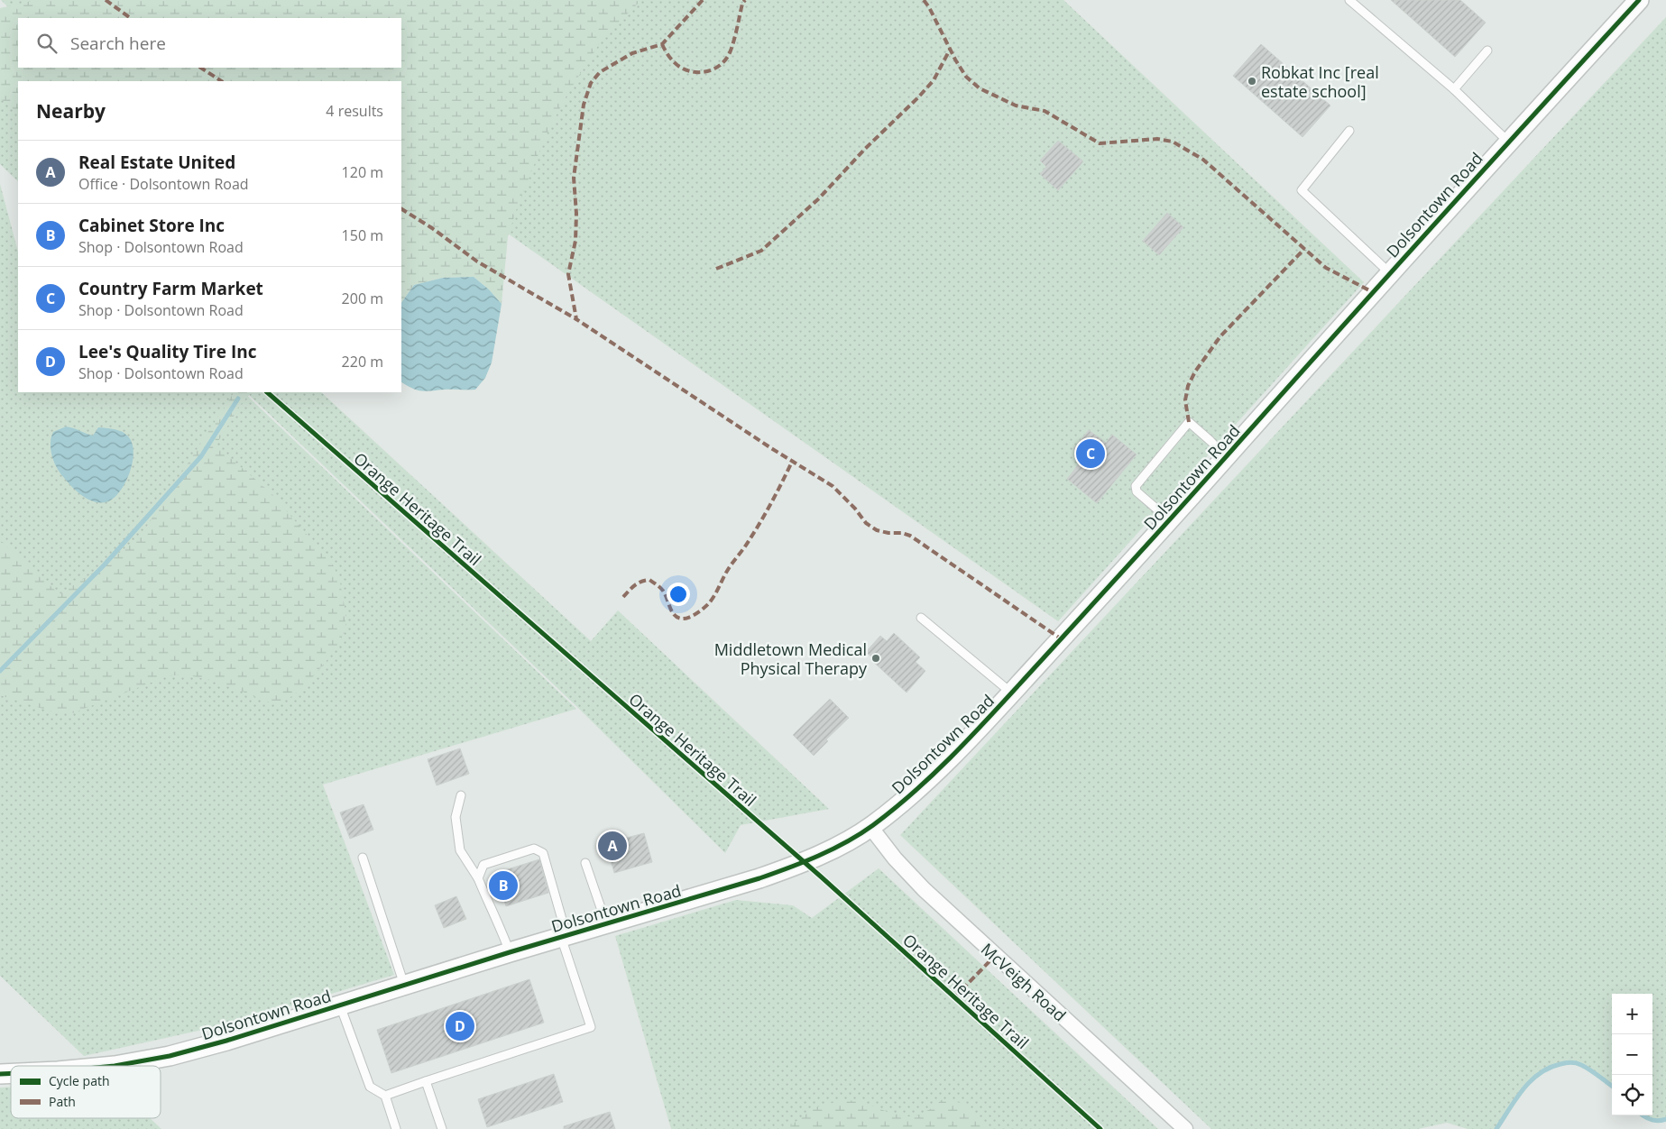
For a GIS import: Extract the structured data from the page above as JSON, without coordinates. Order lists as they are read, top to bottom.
{
  "streets": {
    "street": ["Dolsontown Road", "McVeigh Road"],
    "cycle path": ["Orange Heritage Trail"]
  },
  "crossings": [
    ["Dolsontown Road", "McVeigh Road"]
  ],
  "places": ["Robkat Inc [real estate school]", "Middletown Medical Physical Therapy"],
  "legend": ["Cycle path", "Path"],
  "page": {
    "search": "Search here",
    "heading": ["Nearby", "4 results"],
    "list": [
      {
        "mark": "A",
        "name": "Real Estate United",
        "note": "Office · Dolsontown Road",
        "value": "120 m"
      },
      {
        "mark": "B",
        "name": "Cabinet Store Inc",
        "note": "Shop · Dolsontown Road",
        "value": "150 m"
      },
      {
        "mark": "C",
        "name": "Country Farm Market",
        "note": "Shop · Dolsontown Road",
        "value": "200 m"
      },
      {
        "mark": "D",
        "name": "Lee's Quality Tire Inc",
        "note": "Shop · Dolsontown Road",
        "value": "220 m"
      }
    ],
    "pins": [
      "C",
      "A",
      "B",
      "D"
    ],
    "map_buttons": ["+", "−"]
  }
}
